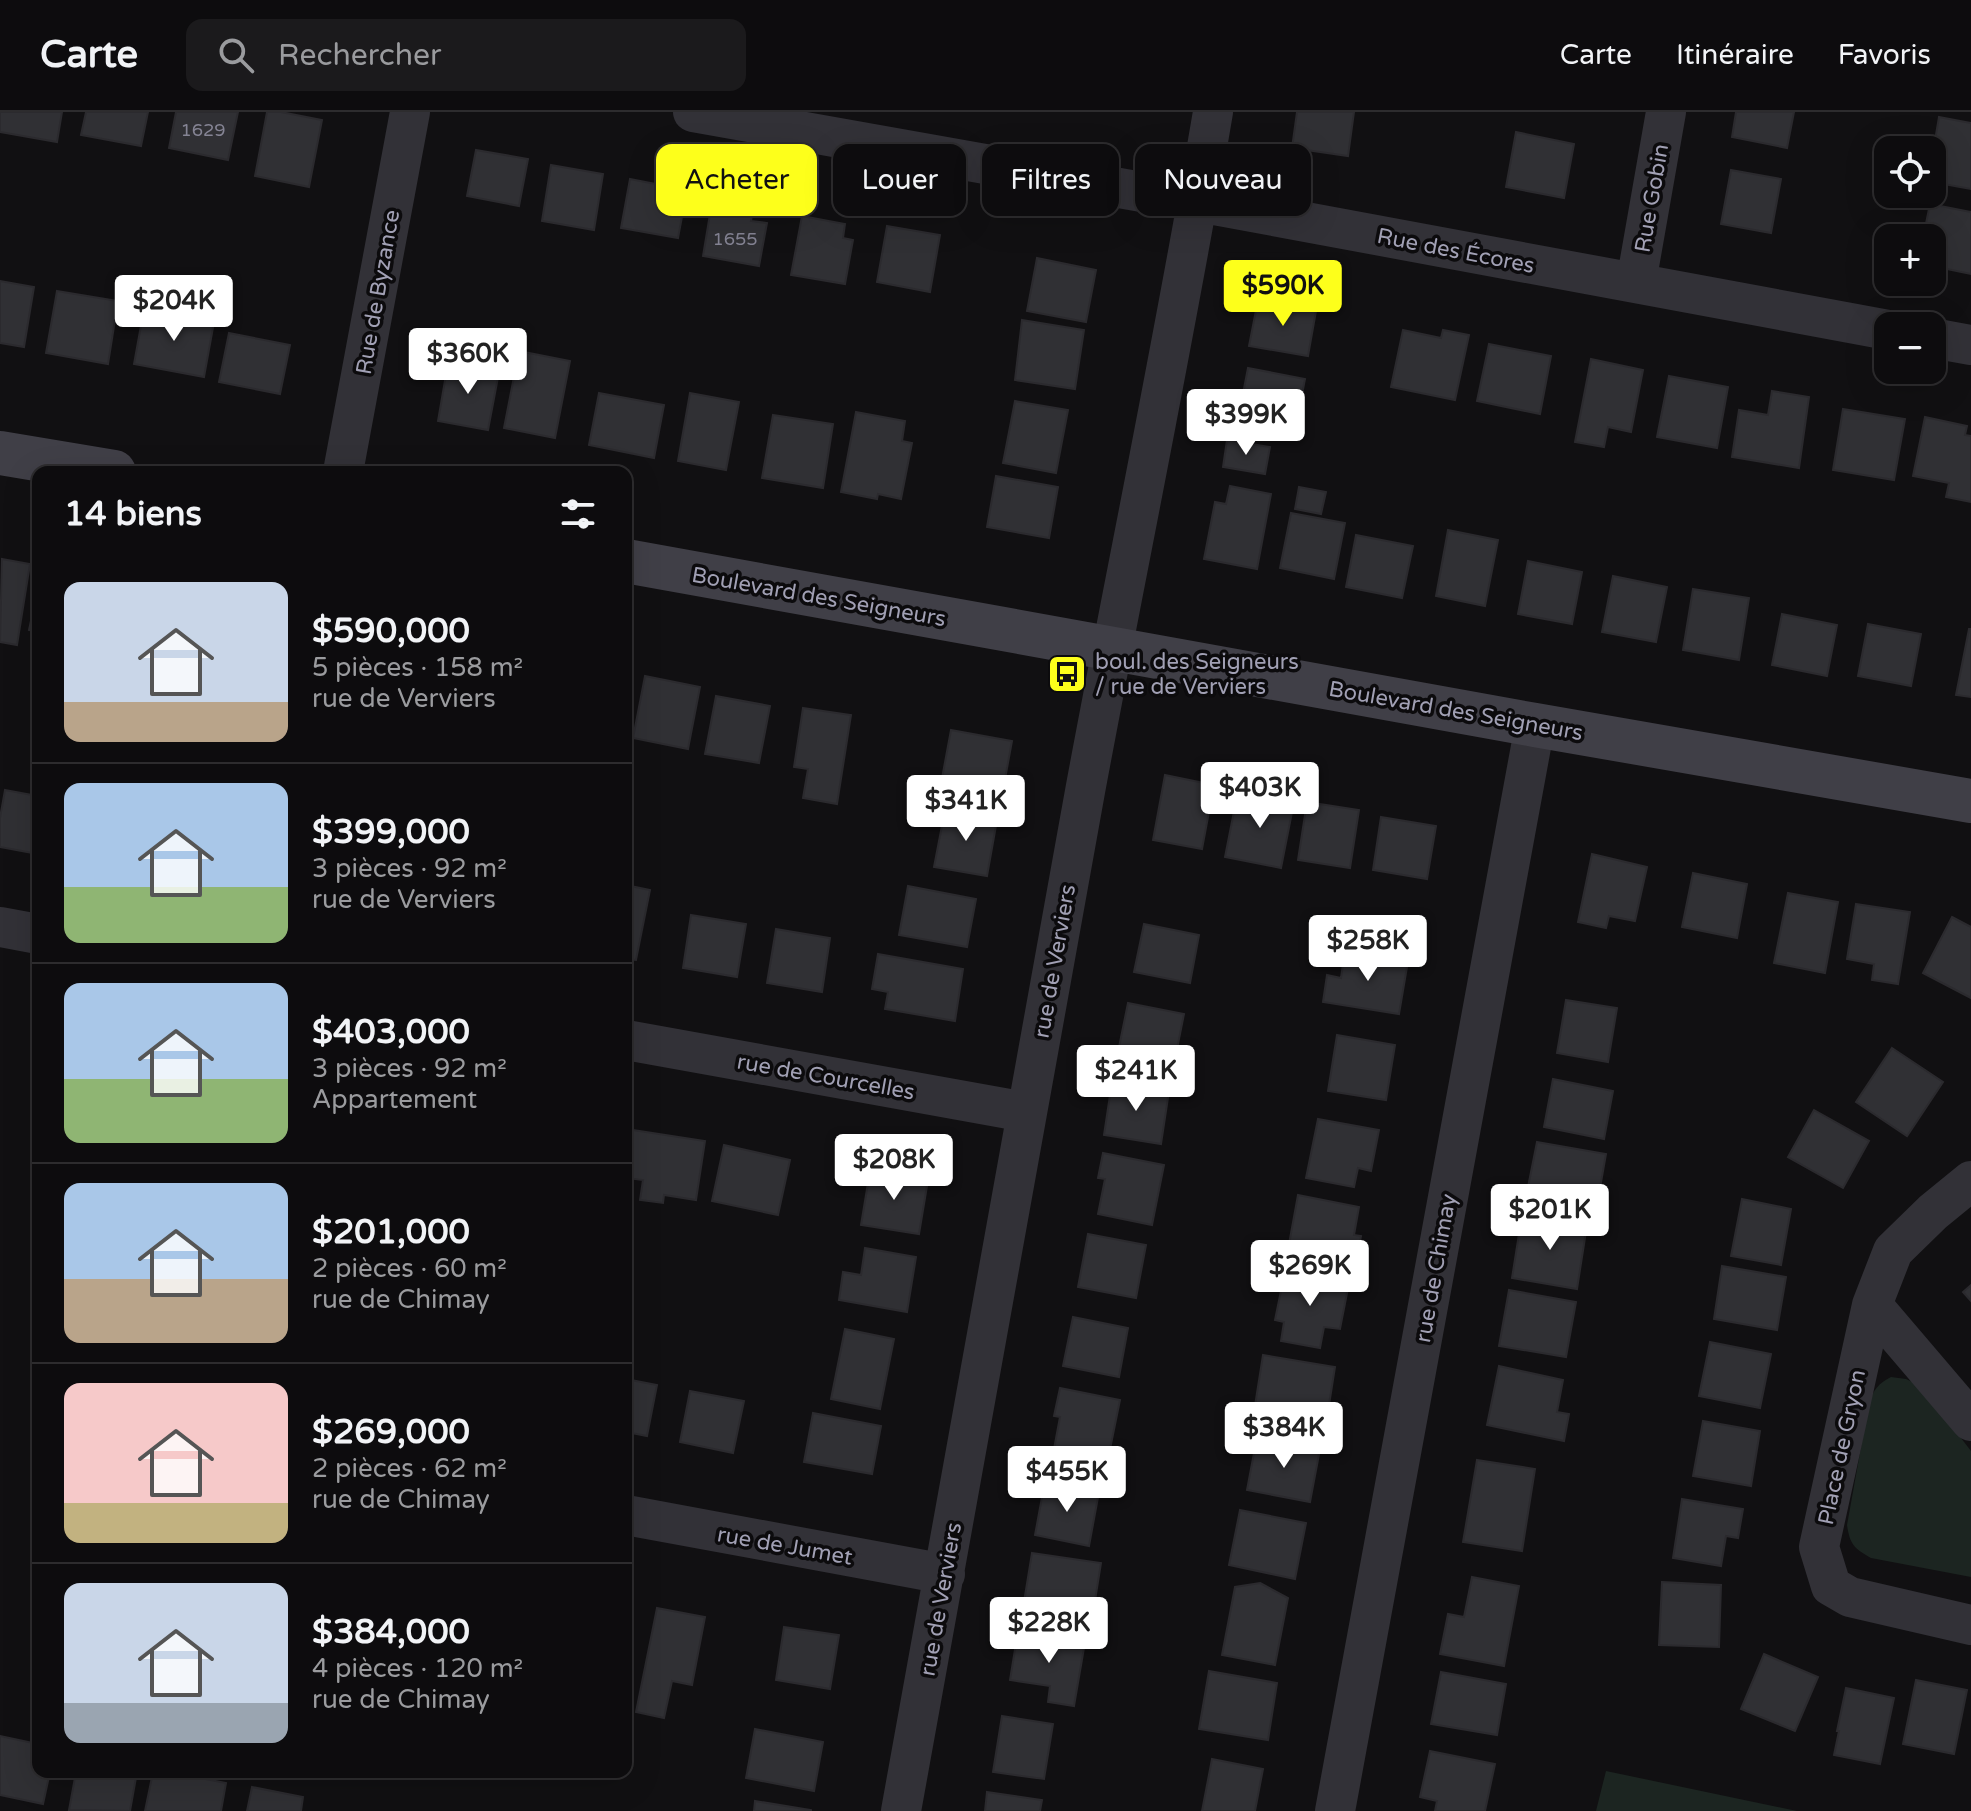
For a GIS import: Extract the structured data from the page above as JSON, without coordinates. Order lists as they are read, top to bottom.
{
  "streets": {
    "street": [
      "Rue Gobin",
      "Rue des Écores",
      "Rue de Byzance",
      "Boulevard des Seigneurs",
      "rue de Verviers",
      "rue de Courcelles",
      "rue de Chimay",
      "Place de Gryon",
      "rue de Jumet"
    ]
  },
  "crossings": [
    ["Rue Gobin", "Rue des Écores"],
    ["Boulevard des Seigneurs", "rue de Verviers"],
    ["Boulevard des Seigneurs", "rue de Chimay"],
    ["rue de Verviers", "rue de Courcelles"],
    ["rue de Verviers", "rue de Jumet"]
  ],
  "places": {
    "bus stop": ["boul. des Seigneurs / rue de Verviers"]
  },
  "house_numbers": ["1629", "1655"],
  "page": {
    "header": "Carte",
    "search": "Rechercher",
    "nav": ["Carte", "Itinéraire", "Favoris"],
    "map_buttons": ["+", "−"],
    "chip": [
      "Acheter",
      "Louer",
      "Filtres",
      "Nouveau"
    ],
    "price": [
      "$590K",
      "$204K",
      "$360K",
      "$399K",
      "$403K",
      "$341K",
      "$258K",
      "$241K",
      "$208K",
      "$201K",
      "$269K",
      "$384K",
      "$455K",
      "$228K"
    ],
    "heading": "14 biens",
    "list": [
      {
        "name": "$590,000",
        "note": "5 pièces · 158 m² · rue de Verviers"
      },
      {
        "name": "$399,000",
        "note": "3 pièces · 92 m² · rue de Verviers"
      },
      {
        "name": "$403,000",
        "note": "3 pièces · 92 m² · Appartement"
      },
      {
        "name": "$201,000",
        "note": "2 pièces · 60 m² · rue de Chimay"
      },
      {
        "name": "$269,000",
        "note": "2 pièces · 62 m² · rue de Chimay"
      },
      {
        "name": "$384,000",
        "note": "4 pièces · 120 m² · rue de Chimay"
      }
    ]
  }
}
